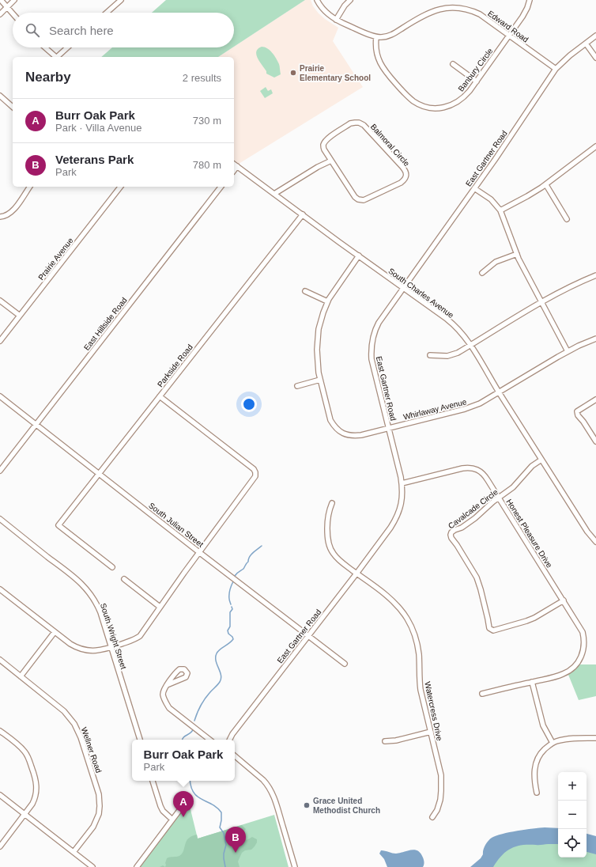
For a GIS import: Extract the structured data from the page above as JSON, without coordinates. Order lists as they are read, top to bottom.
{
  "streets": {
    "street": [
      "Edward Road",
      "Banbury Circle",
      "Balmoral Circle",
      "East Gartner Road",
      "Prairie Avenue",
      "South Charles Avenue",
      "East Hillside Road",
      "Parkside Road",
      "Whirlaway Avenue",
      "Cavalcade Circle",
      "South Julian Street",
      "Honest Pleasure Drive",
      "South Wright Street",
      "Watercress Drive",
      "Wellner Road"
    ]
  },
  "crossings": [
    ["Edward Road", "Banbury Circle"],
    ["Edward Road", "East Gartner Road"],
    ["East Gartner Road", "South Charles Avenue"],
    ["East Gartner Road", "Whirlaway Avenue"],
    ["East Gartner Road", "South Julian Street"],
    ["East Gartner Road", "Honest Pleasure Drive"],
    ["East Gartner Road", "Watercress Drive"],
    ["South Charles Avenue", "Parkside Road"],
    ["South Charles Avenue", "Whirlaway Avenue"],
    ["South Charles Avenue", "Cavalcade Circle"],
    ["East Hillside Road", "South Julian Street"],
    ["Parkside Road", "South Julian Street"],
    ["Cavalcade Circle", "Honest Pleasure Drive"]
  ],
  "places": ["Prairie Elementary School", "Grace United Methodist Church"],
  "page": {
    "search": "Search here",
    "heading": ["Nearby", "2 results"],
    "list": [
      {
        "mark": "A",
        "name": "Burr Oak Park",
        "note": "Park · Villa Avenue",
        "value": "730 m"
      },
      {
        "mark": "B",
        "name": "Veterans Park",
        "note": "Park",
        "value": "780 m"
      }
    ],
    "popup": ["Burr Oak Park", "Park"],
    "map_buttons": ["+", "−"],
    "pins": ["A", "B"]
  }
}
